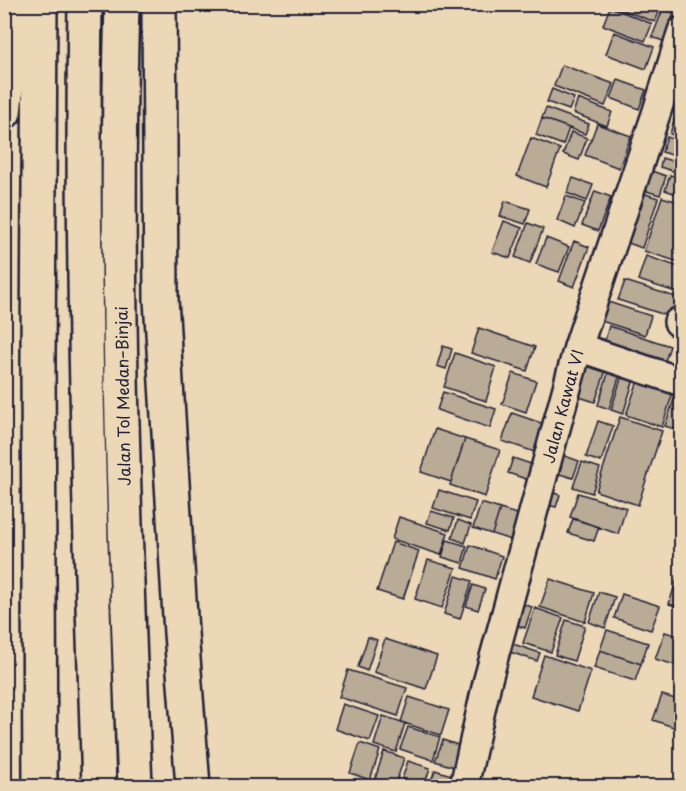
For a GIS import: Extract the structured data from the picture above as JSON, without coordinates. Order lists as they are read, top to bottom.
{
  "streets": {
    "highway": ["Jalan Tol Medan–Binjai"],
    "street": ["Jalan Kawat VI"]
  }
}
